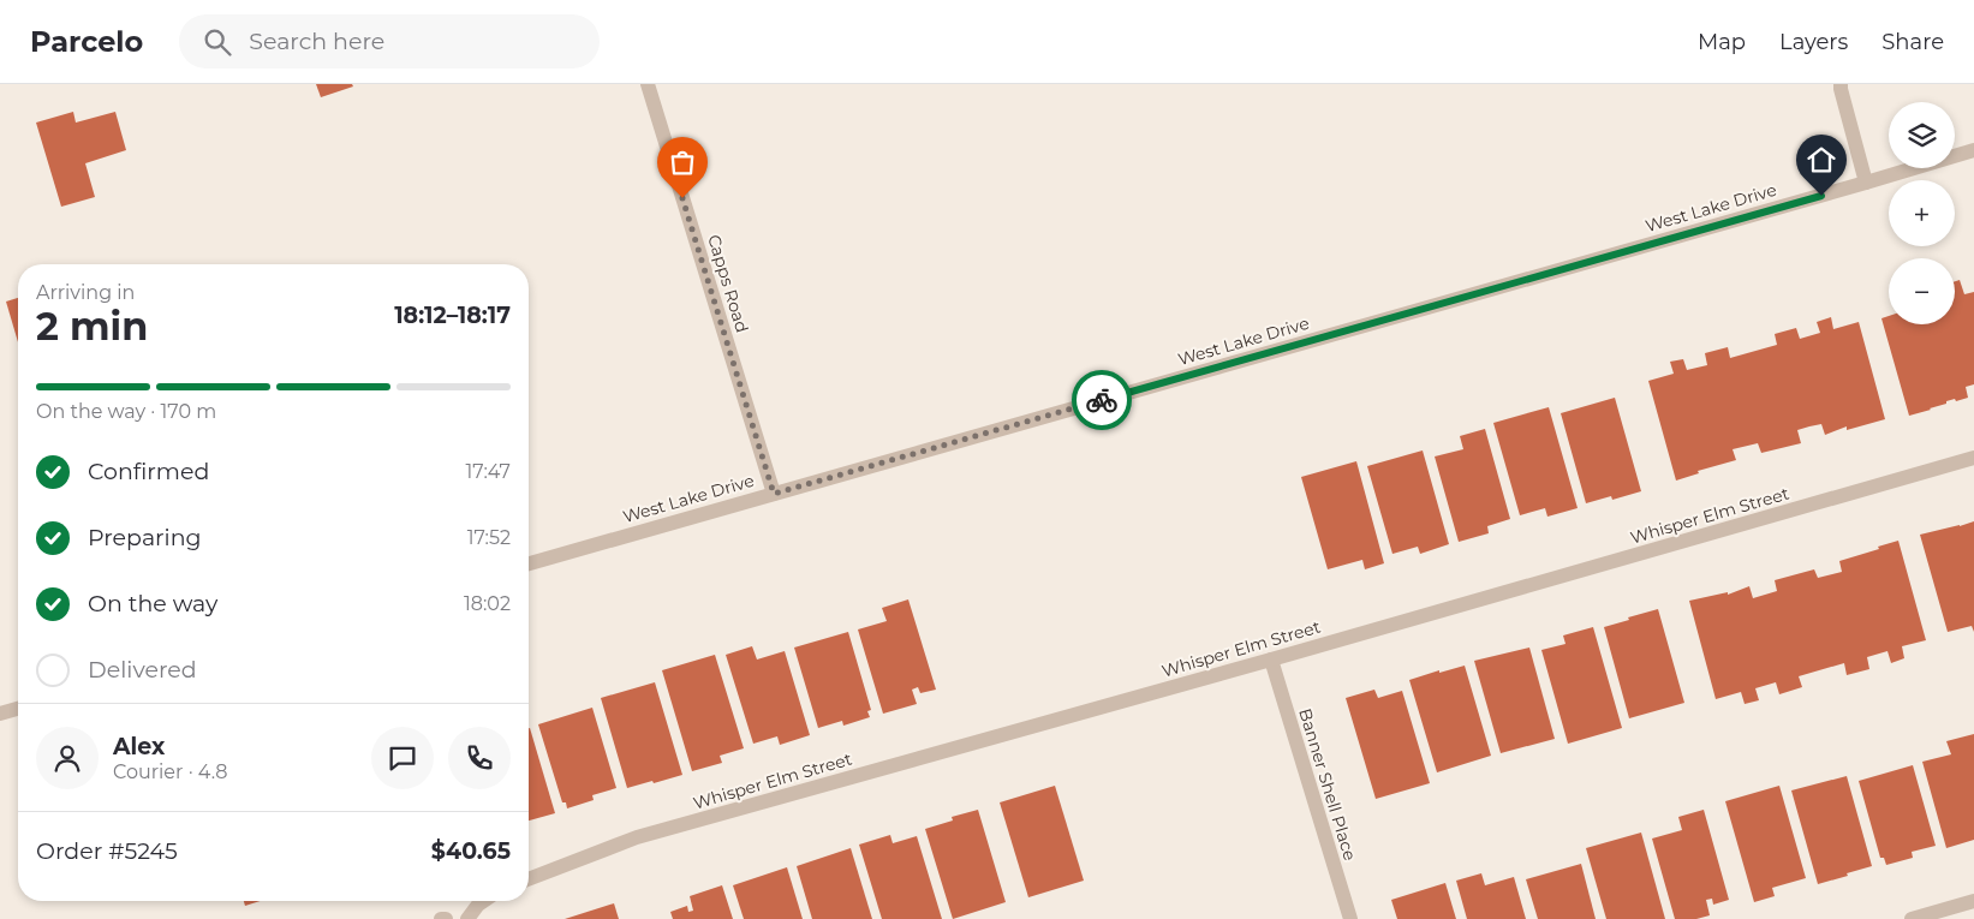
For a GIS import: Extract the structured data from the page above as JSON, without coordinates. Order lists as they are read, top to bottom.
{
  "streets": {
    "street": [
      "West Lake Drive",
      "Capps Road",
      "Whisper Elm Street",
      "Banner Shell Place"
    ]
  },
  "crossings": [
    ["West Lake Drive", "Capps Road"],
    ["Whisper Elm Street", "Banner Shell Place"]
  ],
  "page": {
    "header": "Parcelo",
    "search": "Search here",
    "nav": ["Map", "Layers", "Share"],
    "map_buttons": ["+", "−"],
    "heading": ["2 min", "Arriving in", "18:12–18:17"],
    "panel": [
      "Alex",
      "Courier · 4.8",
      "Order #5245",
      "$40.65"
    ],
    "bar": "On the way · 170 m",
    "list": [
      ["Confirmed", "17:47"],
      ["Preparing", "17:52"],
      ["On the way", "18:02"],
      "Delivered"
    ]
  }
}
